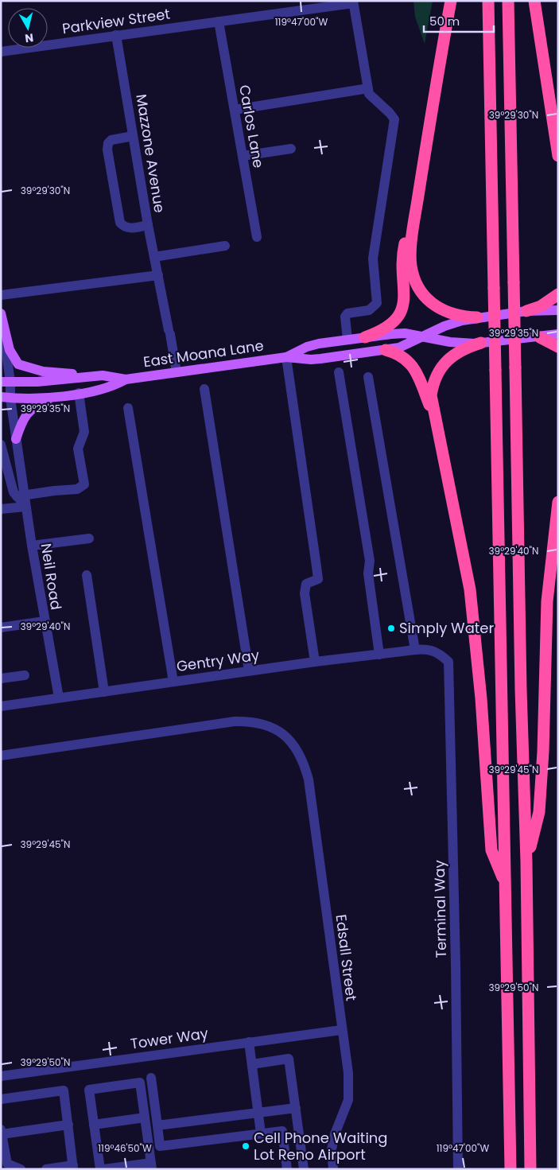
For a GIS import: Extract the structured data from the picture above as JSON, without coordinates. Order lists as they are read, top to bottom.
{
  "streets": {
    "main road": ["East Moana Lane"],
    "street": [
      "Parkview Street",
      "Carlos Lane",
      "Mazzone Avenue",
      "Neil Road",
      "Gentry Way",
      "Terminal Way",
      "Edsall Street",
      "Tower Way"
    ]
  },
  "crossings": [
    ["Parkview Street", "Carlos Lane"],
    ["Parkview Street", "Mazzone Avenue"],
    ["Mazzone Avenue", "East Moana Lane"],
    ["Neil Road", "Gentry Way"],
    ["Gentry Way", "Terminal Way"],
    ["Edsall Street", "Tower Way"]
  ],
  "places": ["Simply Water", "Cell Phone Waiting Lot Reno Airport"],
  "scale_bar": "50 m",
  "north": "bottom",
  "coordinates": [
    "119°47'00\"W",
    "39°29'30\"N",
    "39°29'35\"N",
    "39°29'40\"N",
    "39°29'45\"N",
    "39°29'50\"N",
    "119°46'50\"W"
  ]
}
